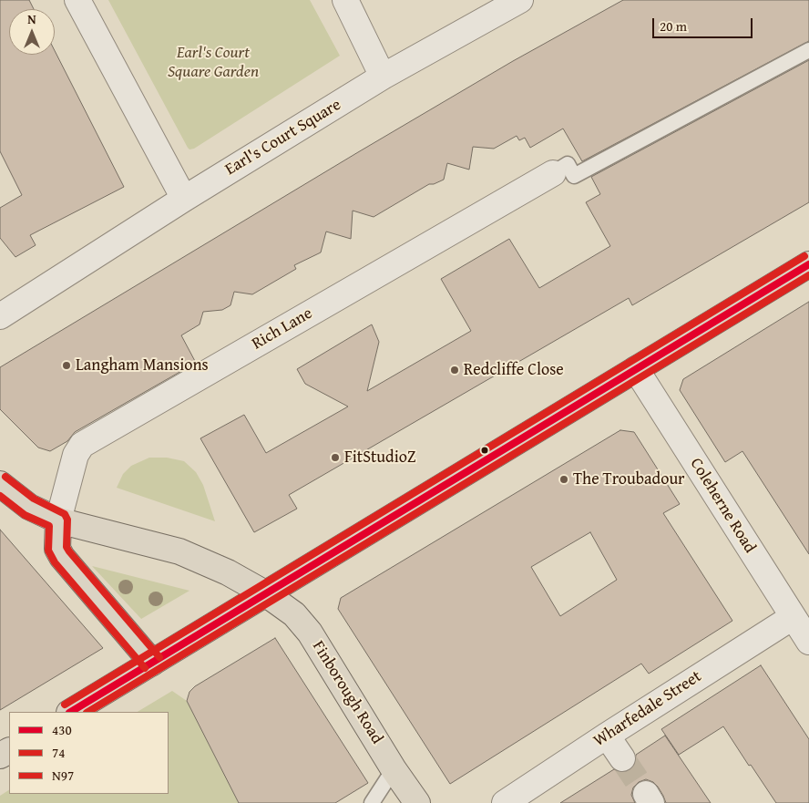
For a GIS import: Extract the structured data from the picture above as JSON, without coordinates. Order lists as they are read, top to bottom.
{
  "streets": {
    "main road": ["Finborough Road"],
    "street": [
      "Earl's Court Square",
      "Rich Lane",
      "Coleherne Road",
      "Wharfedale Street"
    ]
  },
  "crossings": [
    ["Rich Lane", "Finborough Road"],
    ["Coleherne Road", "Wharfedale Street"]
  ],
  "parks": ["Earl's Court Square Garden"],
  "places": [
    "Langham Mansions",
    "Redcliffe Close",
    "FitStudioZ",
    "The Troubadour"
  ],
  "lines": ["transit line N97", "transit line 430", "transit line 74"],
  "legend": ["430", "74", "N97"],
  "scale_bar": "20 m",
  "north": "top"
}
